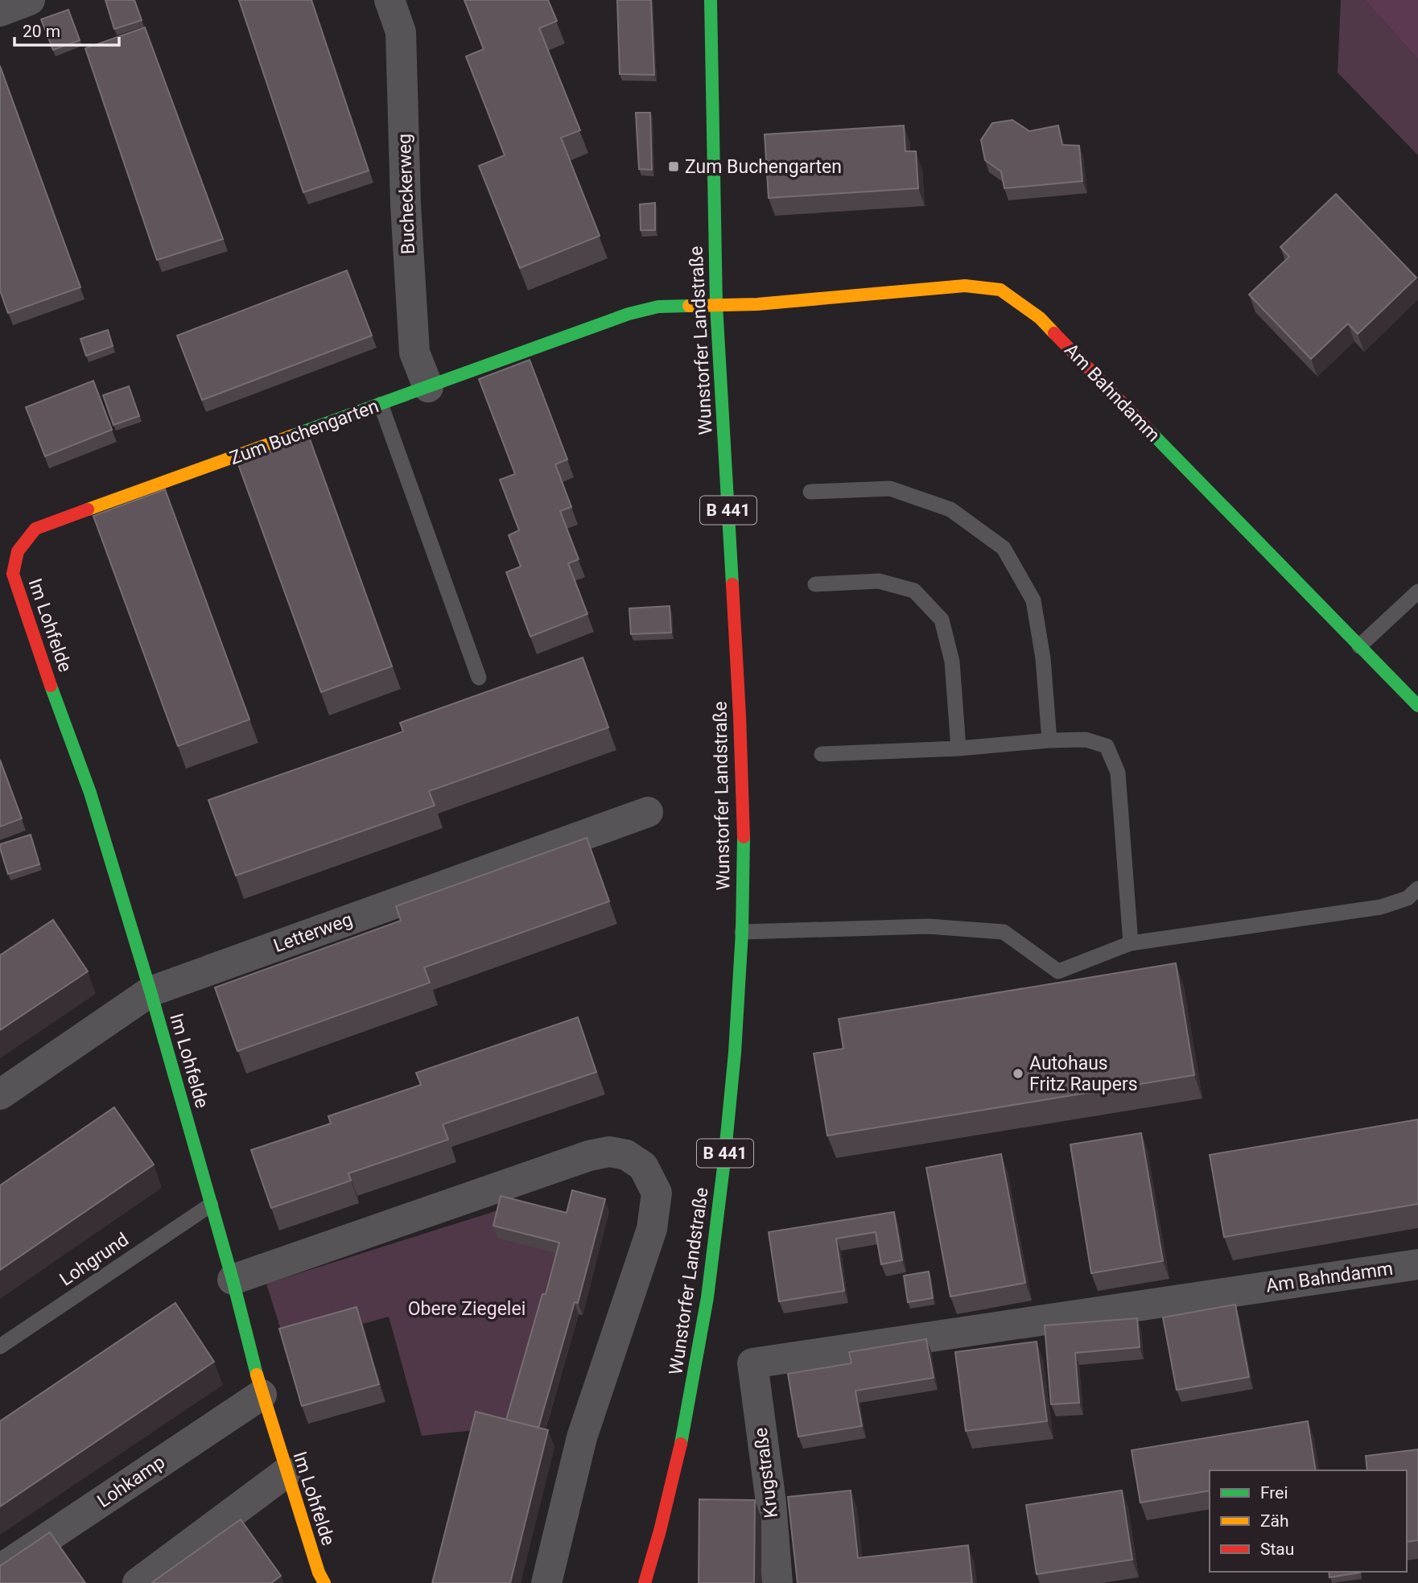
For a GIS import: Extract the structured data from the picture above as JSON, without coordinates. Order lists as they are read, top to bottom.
{
  "streets": {
    "street": [
      "Bucheckerweg",
      "Wunstorfer Landstraße",
      "Am Bahndamm",
      "Zum Buchengarten",
      "B 441",
      "Im Lohfelde",
      "Letterweg",
      "Krugstraße",
      "Lohkamp"
    ],
    "lane": ["Lohgrund"]
  },
  "crossings": [
    ["Bucheckerweg", "Zum Buchengarten"],
    ["Wunstorfer Landstraße", "Am Bahndamm"],
    ["Wunstorfer Landstraße", "Zum Buchengarten"],
    ["Am Bahndamm", "Zum Buchengarten"],
    ["Am Bahndamm", "Krugstraße"],
    ["Zum Buchengarten", "Im Lohfelde"],
    ["Im Lohfelde", "Letterweg"],
    ["Im Lohfelde", "Lohgrund"],
    ["Im Lohfelde", "Lohkamp"]
  ],
  "parks": ["Obere Ziegelei"],
  "places": {
    "transit": ["Zum Buchengarten"],
    "other": ["Autohaus Fritz Raupers"]
  },
  "legend": ["Frei", "Zäh", "Stau"],
  "scale_bar": "20 m"
}
